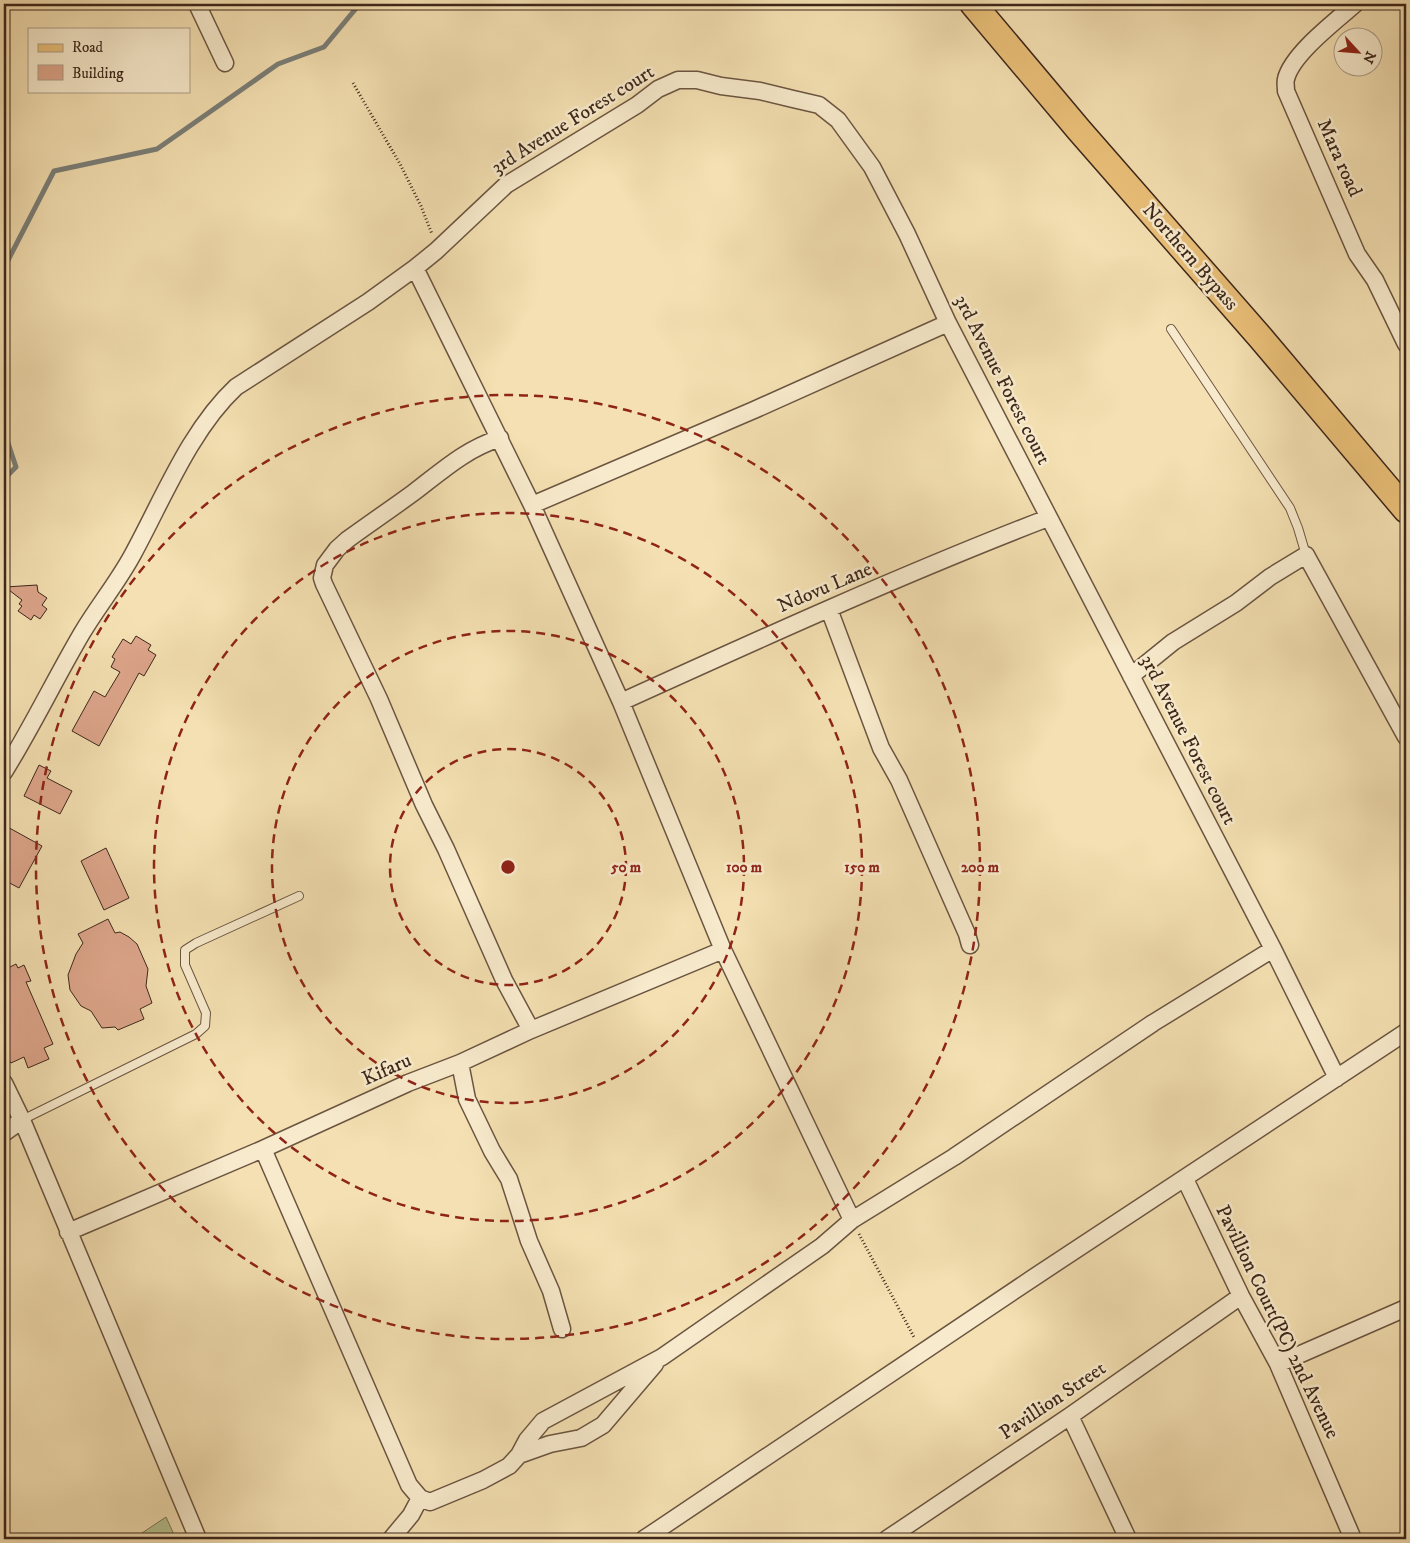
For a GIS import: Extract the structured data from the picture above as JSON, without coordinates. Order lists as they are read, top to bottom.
{
  "streets": {
    "main road": ["Northern Bypass"],
    "street": [
      "3rd Avenue Forest court",
      "Mara road",
      "Ndovu Lane",
      "Kifaru",
      "Pavillion Court(PC) 2nd Avenue",
      "Pavillion Street"
    ]
  },
  "crossings": [
    ["3rd Avenue Forest court", "Ndovu Lane"],
    ["Pavillion Court(PC) 2nd Avenue", "Pavillion Street"]
  ],
  "legend": ["Road", "Building"],
  "north": "bottom right",
  "rings": [
    "50 m",
    "100 m",
    "150 m",
    "200 m"
  ]
}
